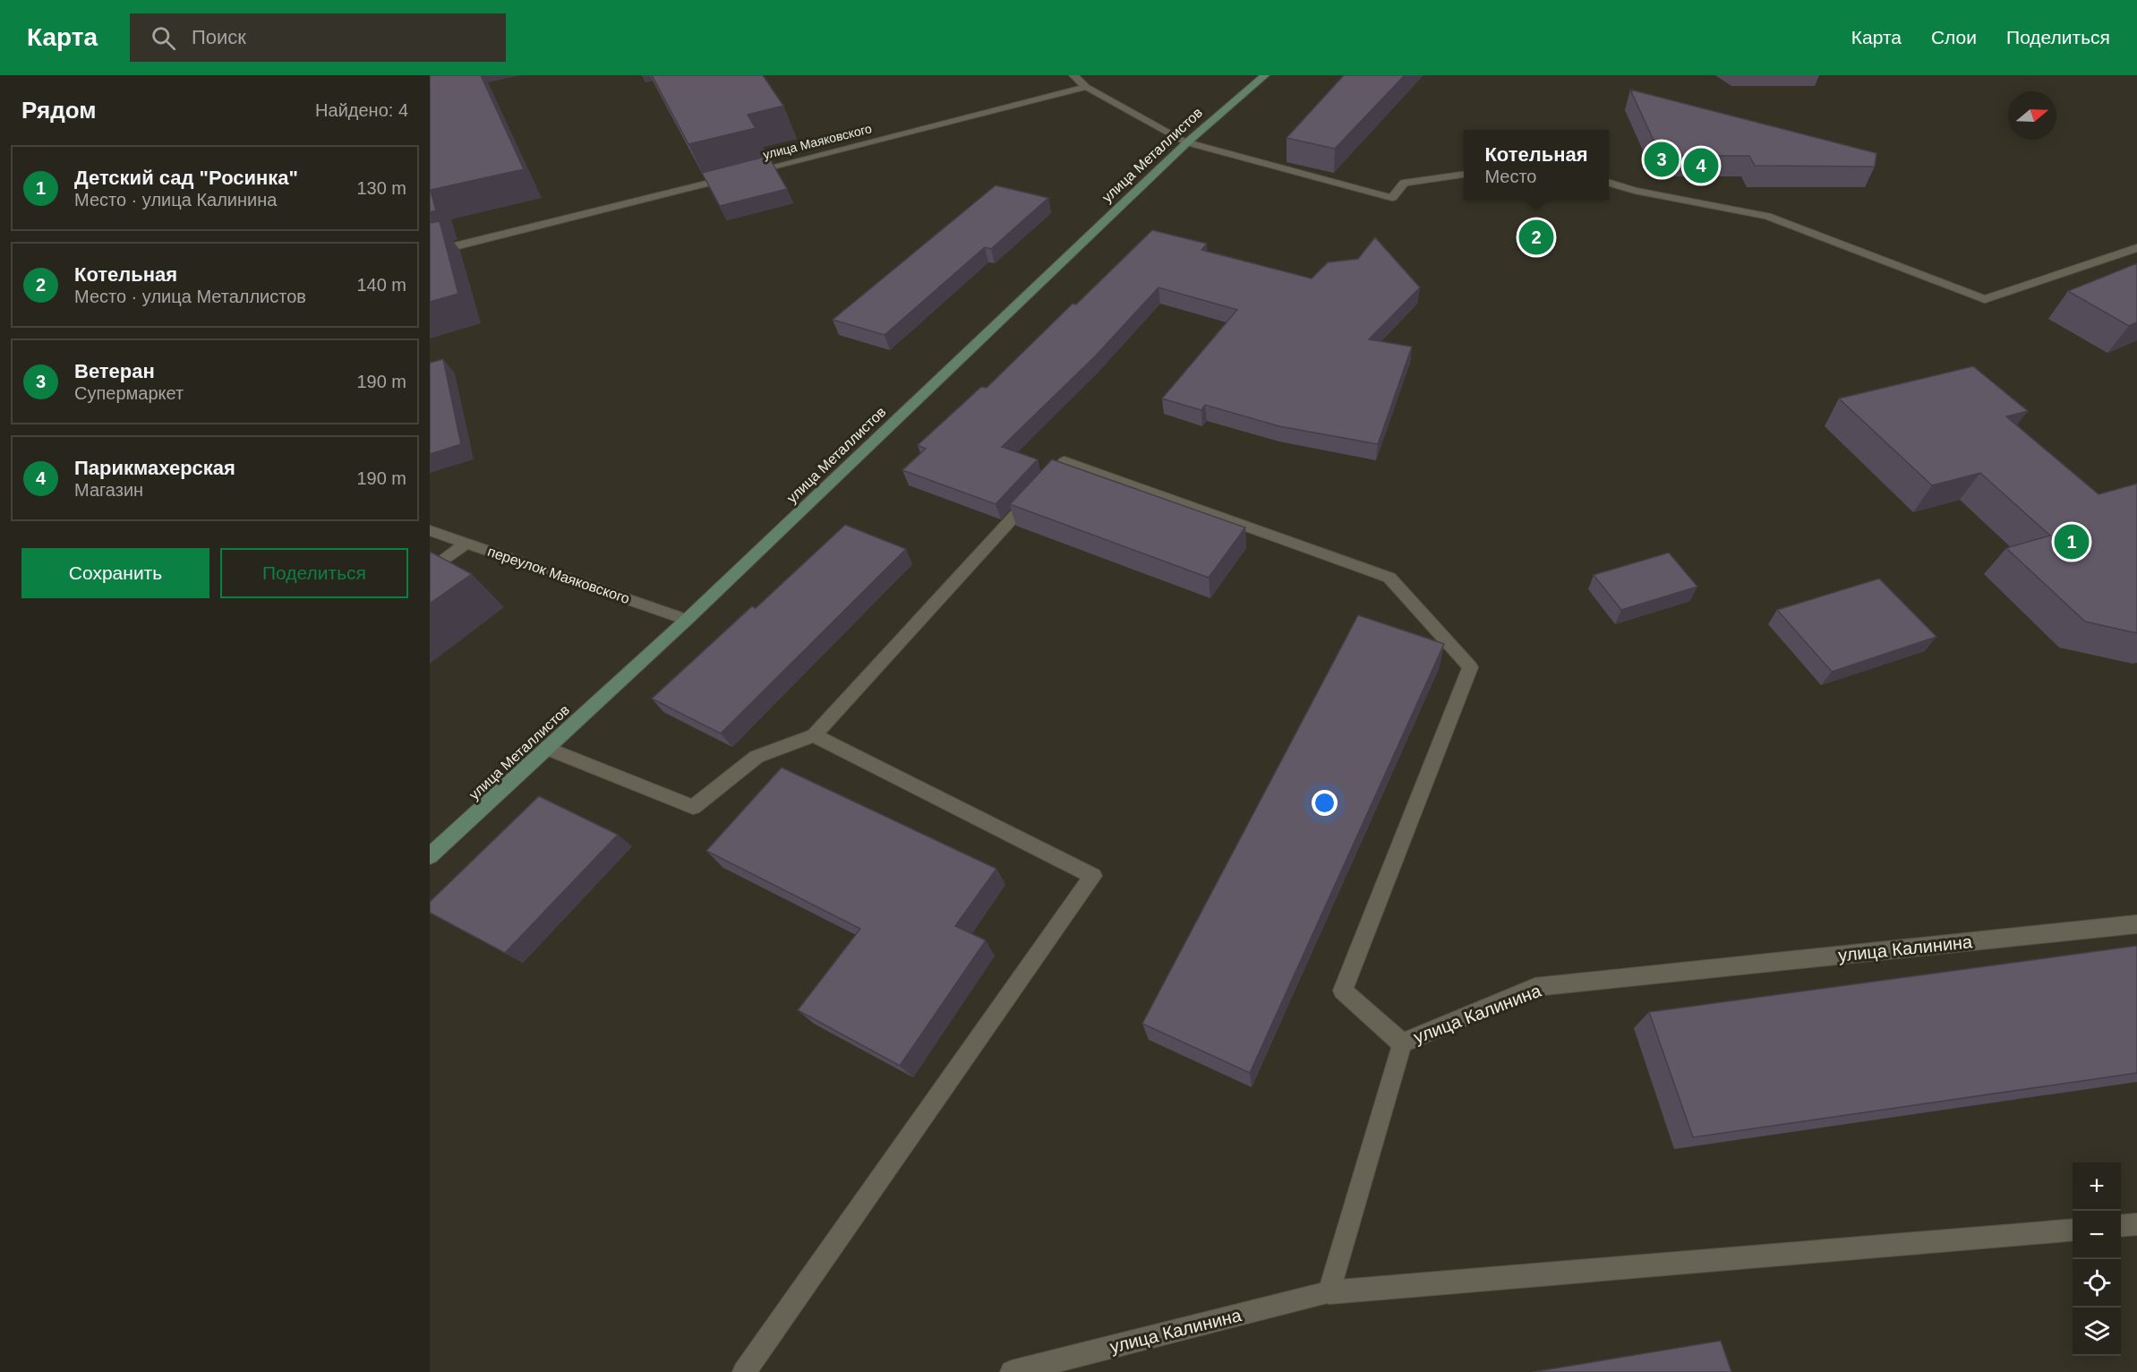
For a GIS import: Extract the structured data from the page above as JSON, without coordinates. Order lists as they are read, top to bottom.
{
  "streets": {
    "street": [
      "улица Маяковского",
      "улица Металлистов",
      "переулок Маяковского",
      "улица Калинина"
    ]
  },
  "crossings": [
    ["улица Металлистов", "переулок Маяковского"]
  ],
  "north": "right",
  "page": {
    "header": "Карта",
    "search": "Поиск",
    "nav": ["Карта", "Слои", "Поделиться"],
    "heading": ["Рядом", "Найдено: 4"],
    "popup": ["Котельная", "Место"],
    "pins": [
      "3",
      "4",
      "2",
      "1"
    ],
    "list": [
      {
        "mark": "1",
        "name": "Детский сад \"Росинка\"",
        "note": "Место · улица Калинина",
        "value": "130 m"
      },
      {
        "mark": "2",
        "name": "Котельная",
        "note": "Место · улица Металлистов",
        "value": "140 m"
      },
      {
        "mark": "3",
        "name": "Ветеран",
        "note": "Супермаркет",
        "value": "190 m"
      },
      {
        "mark": "4",
        "name": "Парикмахерская",
        "note": "Магазин",
        "value": "190 m"
      }
    ],
    "buttons": ["Сохранить", "Поделиться"],
    "map_buttons": ["+", "−"]
  }
}
